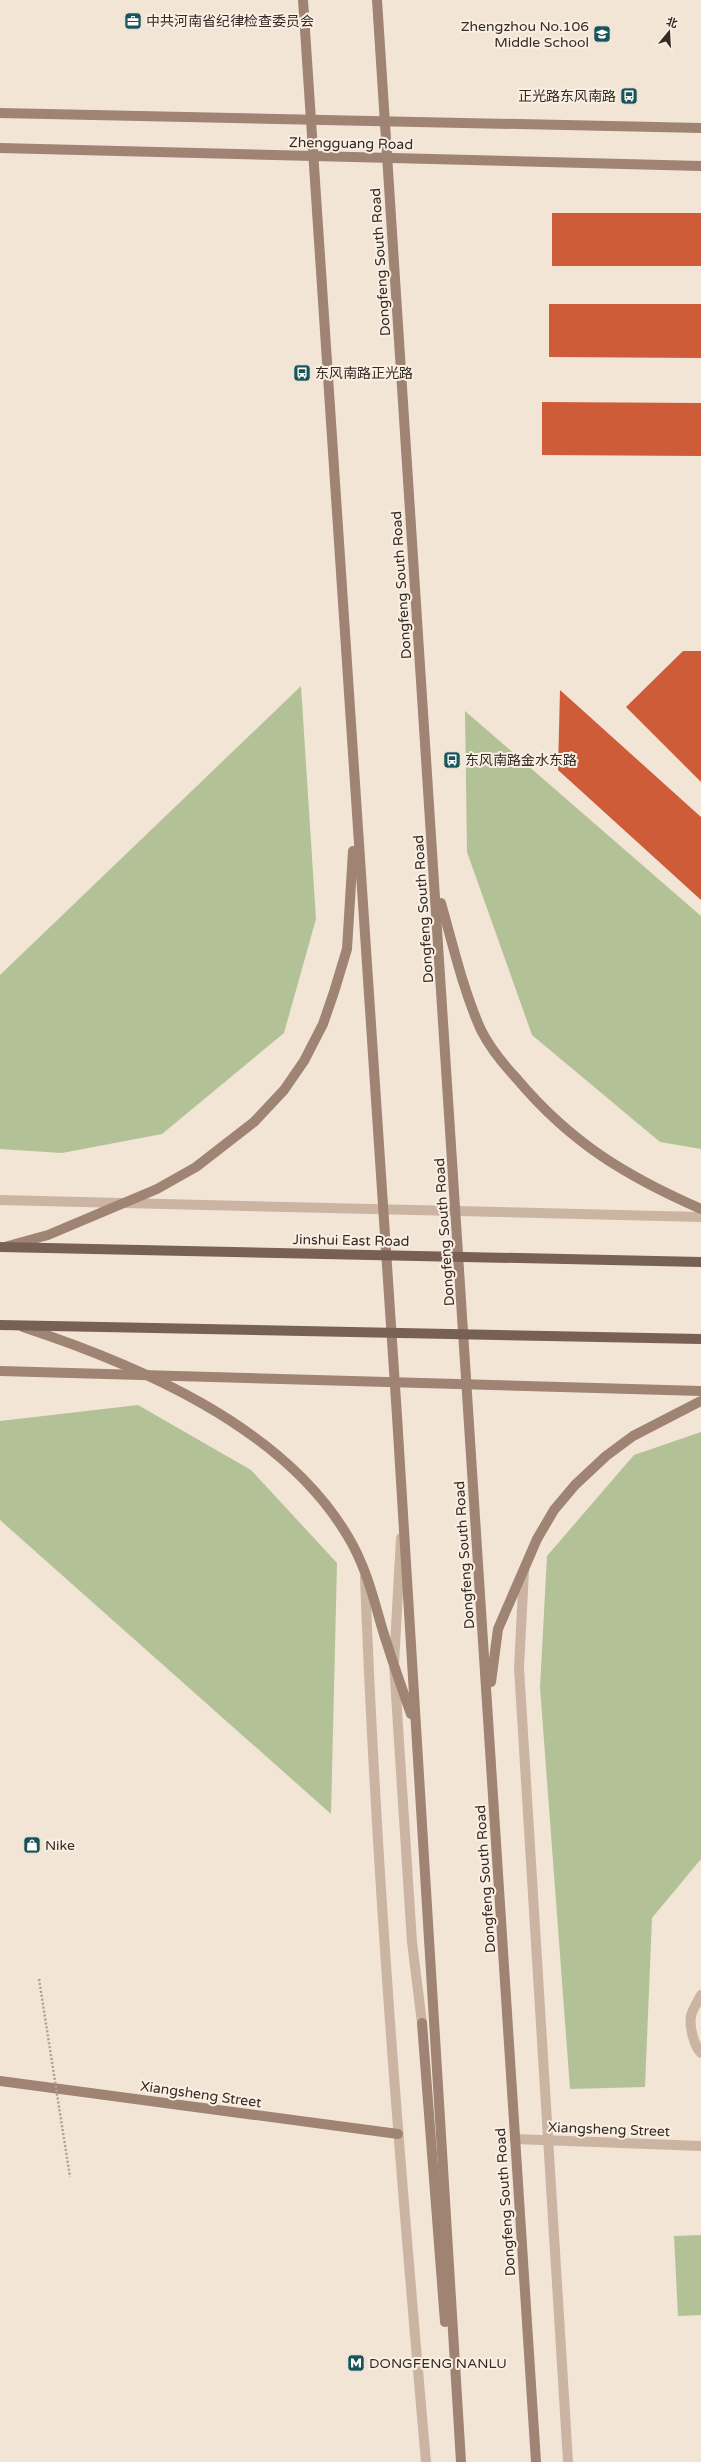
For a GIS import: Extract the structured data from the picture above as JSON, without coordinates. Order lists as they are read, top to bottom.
{
  "streets": {
    "main road": [
      "Zhengguang Road",
      "Dongfeng South Road",
      "Jinshui East Road",
      "Xiangsheng Street"
    ]
  },
  "crossings": [
    ["Zhengguang Road", "Dongfeng South Road"],
    ["Dongfeng South Road", "Jinshui East Road"],
    ["Dongfeng South Road", "Xiangsheng Street"]
  ],
  "places": {
    "office": ["中共河南省纪律检查委员会"],
    "school or university": ["Zhengzhou No.106 Middle School"],
    "bus stop": ["正光路东风南路", "东风南路正光路", "东风南路金水东路"],
    "shop": ["Nike"],
    "metro station": ["DONGFENG NANLU"]
  },
  "north": "top"
}
